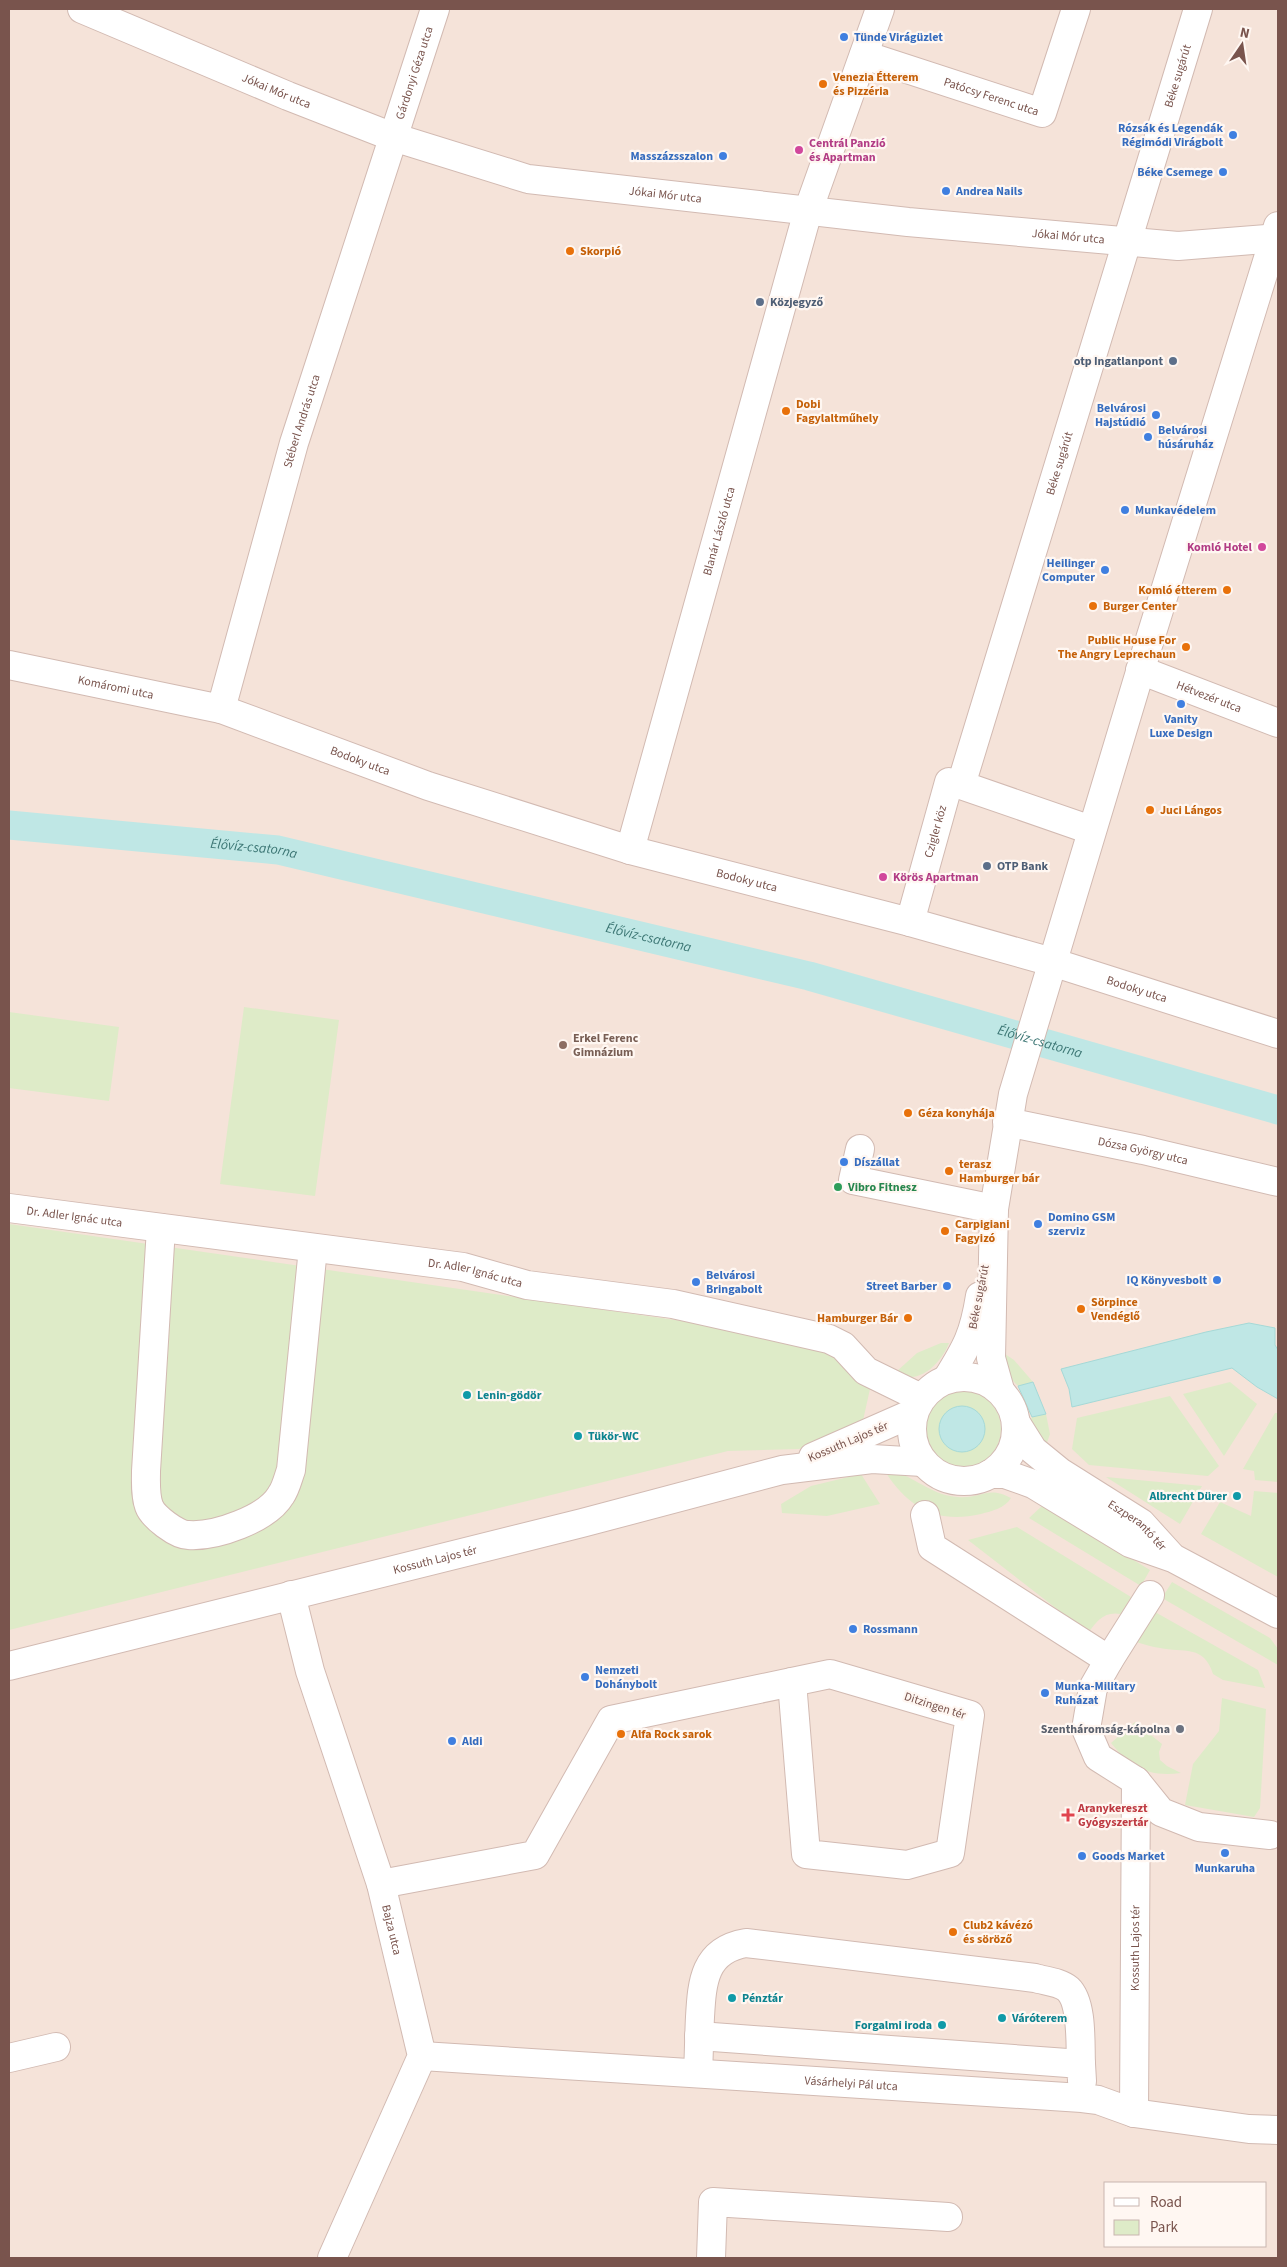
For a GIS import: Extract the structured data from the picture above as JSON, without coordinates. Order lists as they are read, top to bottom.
{
  "streets": {
    "street": [
      "Gárdonyi Géza utca",
      "Béke sugárút",
      "Jókai Mór utca",
      "Patócsy Ferenc utca",
      "Stéberl András utca",
      "Blanár László utca",
      "Komáromi utca",
      "Hétvezér utca",
      "Bodoky utca",
      "Czigler köz",
      "Dózsa György utca",
      "Dr. Adler Ignác utca",
      "Kossuth Lajos tér",
      "Eszperantó tér",
      "Ditzingen tér",
      "Bajza utca",
      "Vásárhelyi Pál utca"
    ]
  },
  "crossings": [
    ["Gárdonyi Géza utca", "Jókai Mór utca"],
    ["Gárdonyi Géza utca", "Stéberl András utca"],
    ["Béke sugárút", "Jókai Mór utca"],
    ["Béke sugárút", "Czigler köz"],
    ["Béke sugárút", "Dr. Adler Ignác utca"],
    ["Béke sugárút", "Kossuth Lajos tér"],
    ["Béke sugárút", "Eszperantó tér"],
    ["Jókai Mór utca", "Stéberl András utca"],
    ["Jókai Mór utca", "Blanár László utca"],
    ["Stéberl András utca", "Komáromi utca"],
    ["Stéberl András utca", "Bodoky utca"],
    ["Blanár László utca", "Bodoky utca"],
    ["Komáromi utca", "Bodoky utca"],
    ["Bodoky utca", "Czigler köz"],
    ["Dr. Adler Ignác utca", "Kossuth Lajos tér"],
    ["Dr. Adler Ignác utca", "Eszperantó tér"],
    ["Kossuth Lajos tér", "Eszperantó tér"],
    ["Kossuth Lajos tér", "Bajza utca"],
    ["Kossuth Lajos tér", "Vásárhelyi Pál utca"],
    ["Bajza utca", "Vásárhelyi Pál utca"]
  ],
  "water": ["Élővíz-csatorna"],
  "places": {
    "other": [
      "Tünde Virágüzlet",
      "Venezia Étterem és Pizzéria",
      "Rózsák és Legendák Régimódi Virágbolt",
      "Centrál Panzió és Apartman",
      "Masszázsszalon",
      "Béke Csemege",
      "Andrea Nails",
      "Skorpió",
      "Közjegyző",
      "otp Ingatlanpont",
      "Dobi Fagylaltműhely",
      "Belvárosi Hajstúdió",
      "Belvárosi húsáruház",
      "Munkavédelem",
      "Komló Hotel",
      "Heilinger Computer",
      "Komló étterem",
      "Burger Center",
      "Public House For The Angry Leprechaun",
      "Vanity Luxe Design",
      "Juci Lángos",
      "OTP Bank",
      "Körös Apartman",
      "Erkel Ferenc Gimnázium",
      "Géza konyhája",
      "Díszállat",
      "terasz Hamburger bár",
      "Vibro Fitnesz",
      "Domino GSM szerviz",
      "Carpigiani Fagyizó",
      "IQ Könyvesbolt",
      "Belvárosi Bringabolt",
      "Street Barber",
      "Sörpince Vendéglő",
      "Hamburger Bár",
      "Lenin-gödör",
      "Tükör-WC",
      "Albrecht Dürer",
      "Rossmann",
      "Nemzeti Dohánybolt",
      "Munka-Military Ruházat",
      "Szentháromság-kápolna",
      "Alfa Rock sarok",
      "Aldi",
      "Munkaruha",
      "Goods Market",
      "Club2 kávézó és söröző",
      "Pénztár",
      "Váróterem",
      "Forgalmi iroda"
    ],
    "health": ["Aranykereszt Gyógyszertár"]
  },
  "legend": ["Road", "Park"],
  "north": "top"
}
